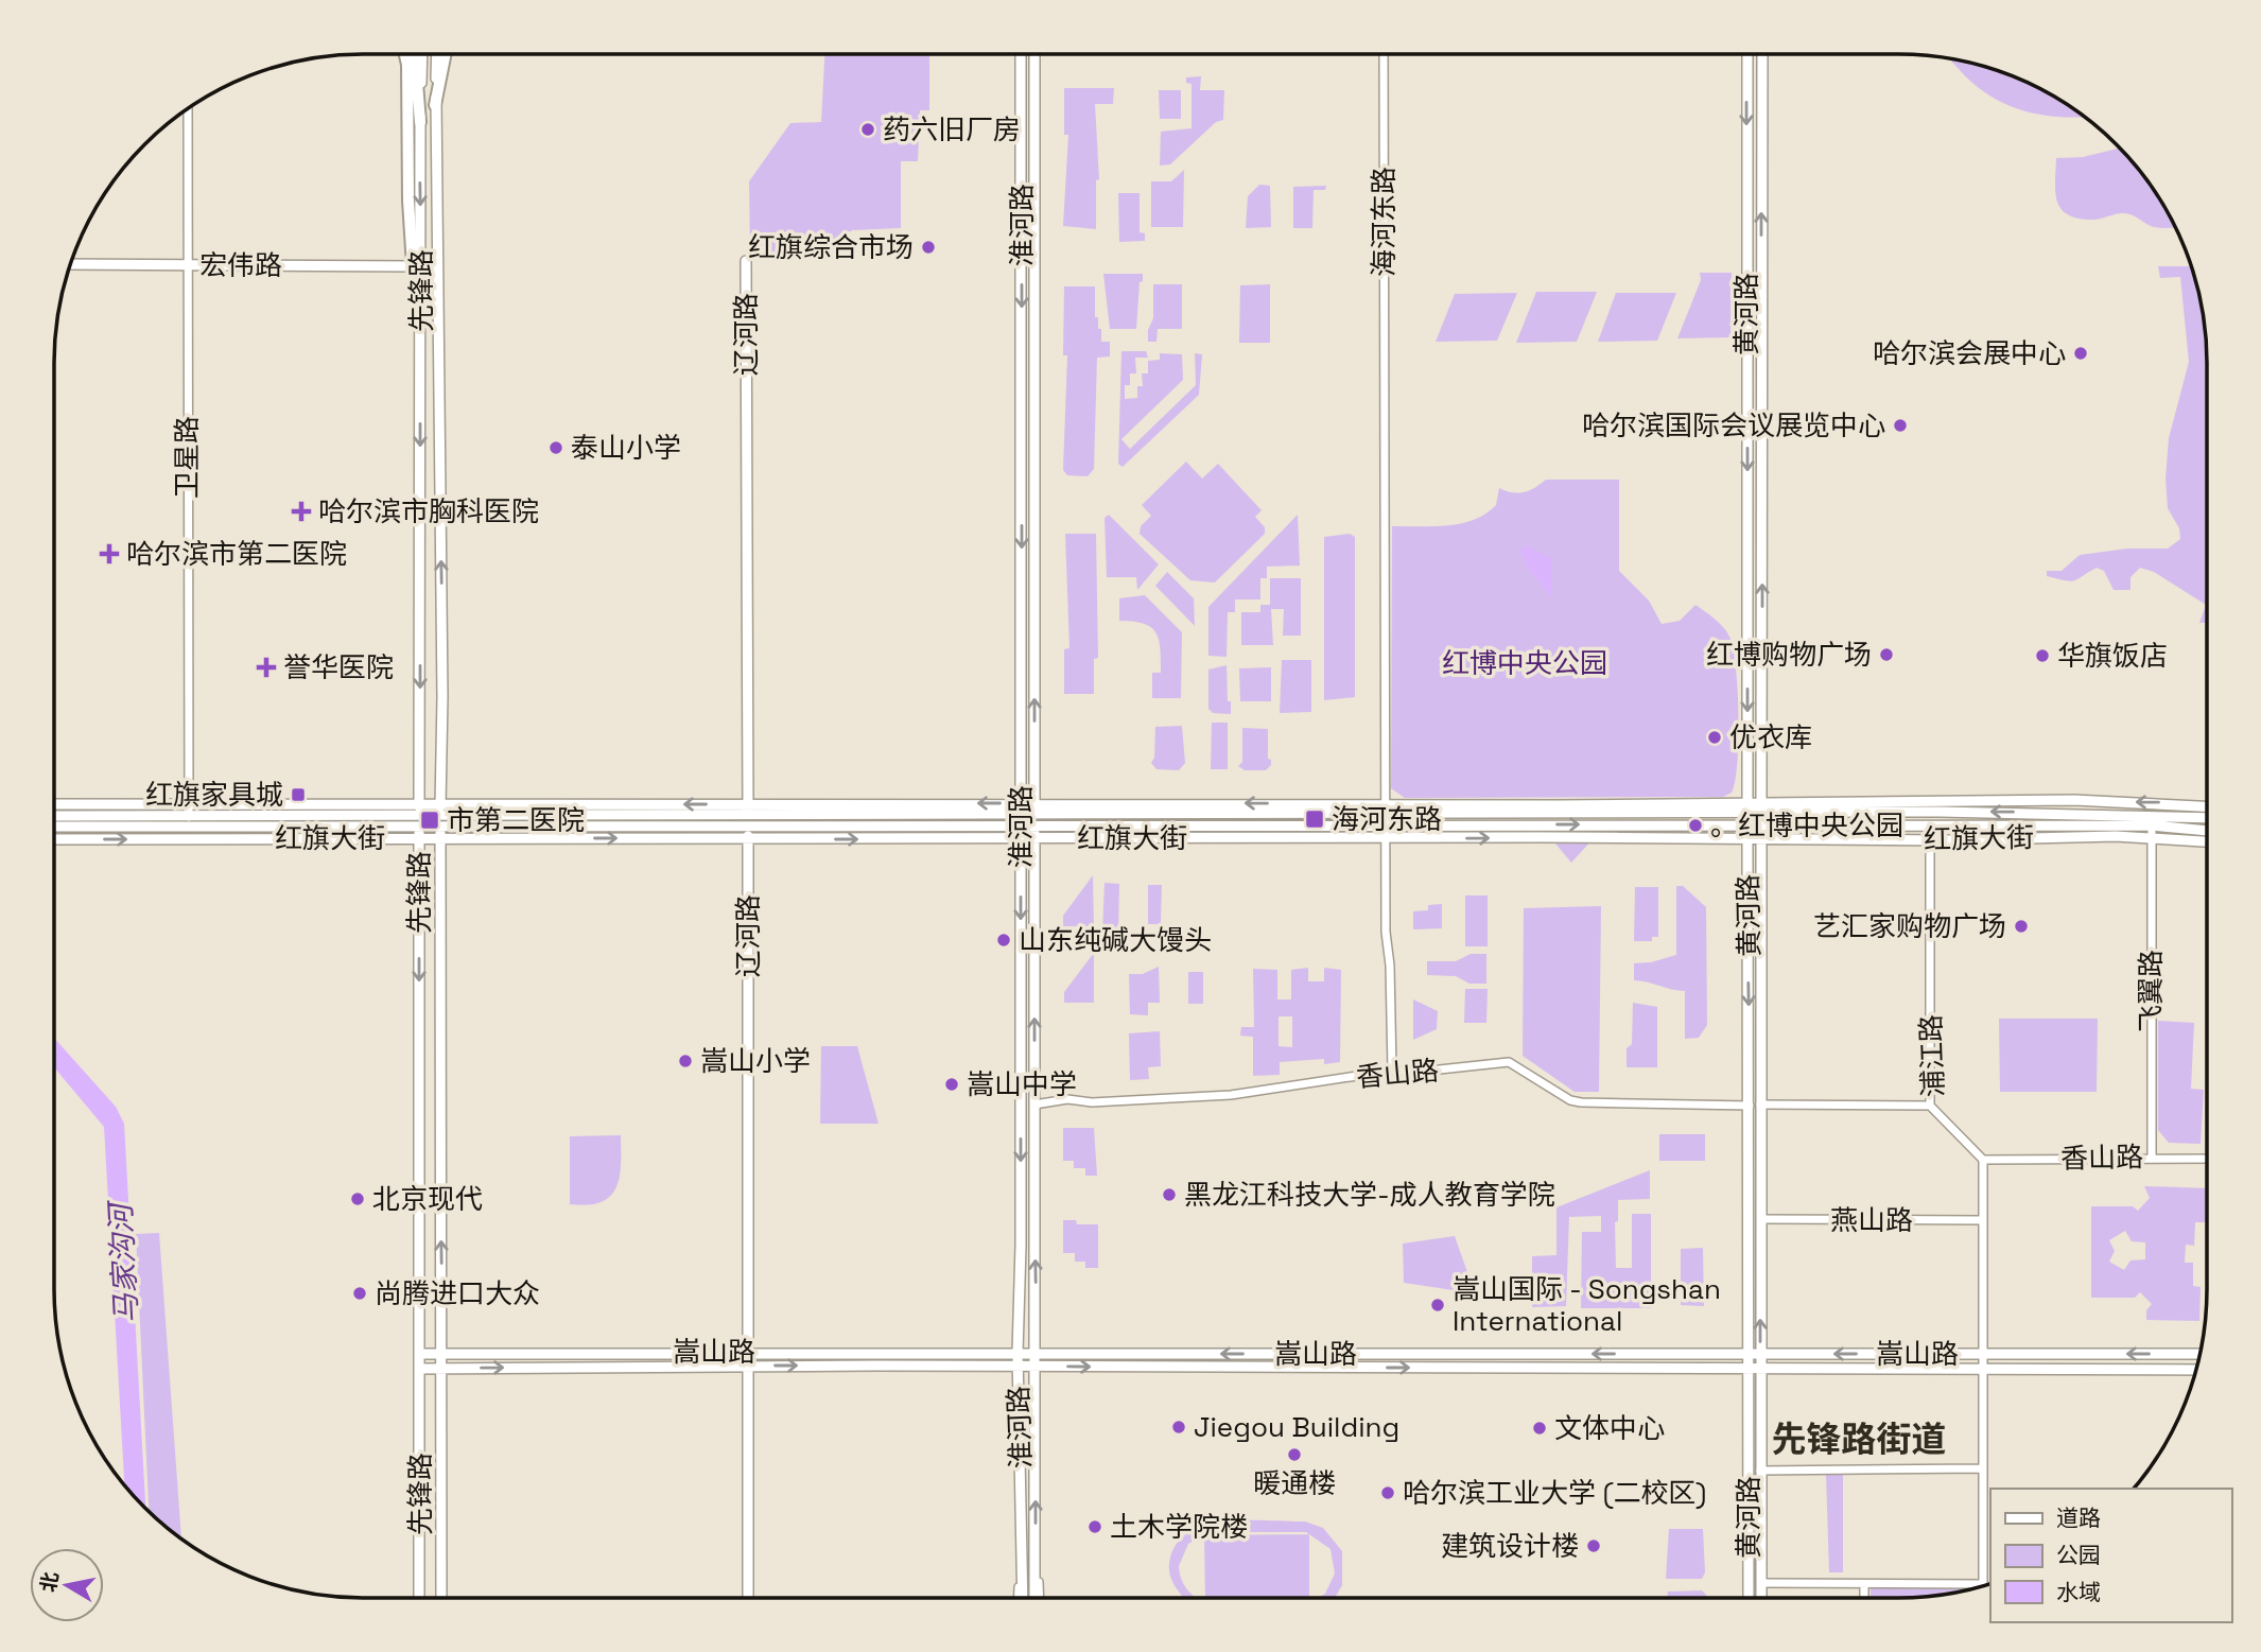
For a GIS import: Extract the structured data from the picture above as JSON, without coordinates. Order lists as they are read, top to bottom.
{
  "streets": {
    "main road": [
      "淮河路",
      "宏伟路",
      "先锋路",
      "黄河路",
      "辽河路",
      "红旗大街",
      "嵩山路"
    ],
    "street": [
      "海河东路",
      "卫星路",
      "飞翼路",
      "浦江路",
      "香山路",
      "燕山路"
    ]
  },
  "crossings": [
    ["海河东路", "红旗大街"],
    ["海河东路", "香山路"],
    ["淮河路", "红旗大街"],
    ["淮河路", "香山路"],
    ["淮河路", "嵩山路"],
    ["宏伟路", "先锋路"],
    ["宏伟路", "卫星路"],
    ["先锋路", "红旗大街"],
    ["先锋路", "嵩山路"],
    ["黄河路", "红旗大街"],
    ["黄河路", "香山路"],
    ["黄河路", "燕山路"],
    ["黄河路", "嵩山路"],
    ["辽河路", "红旗大街"],
    ["辽河路", "嵩山路"],
    ["卫星路", "红旗大街"],
    ["红旗大街", "飞翼路"],
    ["红旗大街", "浦江路"],
    ["飞翼路", "香山路"],
    ["浦江路", "香山路"]
  ],
  "districts": ["先锋路街道"],
  "water": ["马家沟河"],
  "parks": ["红博中央公园"],
  "places": {
    "other": [
      "药六旧厂房",
      "红旗综合市场",
      "哈尔滨会展中心",
      "哈尔滨国际会议展览中心",
      "泰山小学",
      "红博购物广场",
      "华旗饭店",
      "优衣库",
      "。红博中央公园",
      "艺汇家购物广场",
      "山东纯碱大馒头",
      "嵩山小学",
      "嵩山中学",
      "黑龙江科技大学-成人教育学院",
      "北京现代",
      "尚腾进口大众",
      "嵩山国际 - Songshan International",
      "Jiegou Building",
      "文体中心",
      "暖通楼",
      "哈尔滨工业大学 (二校区)",
      "土木学院楼",
      "建筑设计楼"
    ],
    "health": ["哈尔滨市胸科医院", "哈尔滨市第二医院", "誉华医院"],
    "transit": ["红旗家具城", "海河东路", "市第二医院"]
  },
  "legend": ["道路", "公园", "水域"],
  "north": "left"
}
